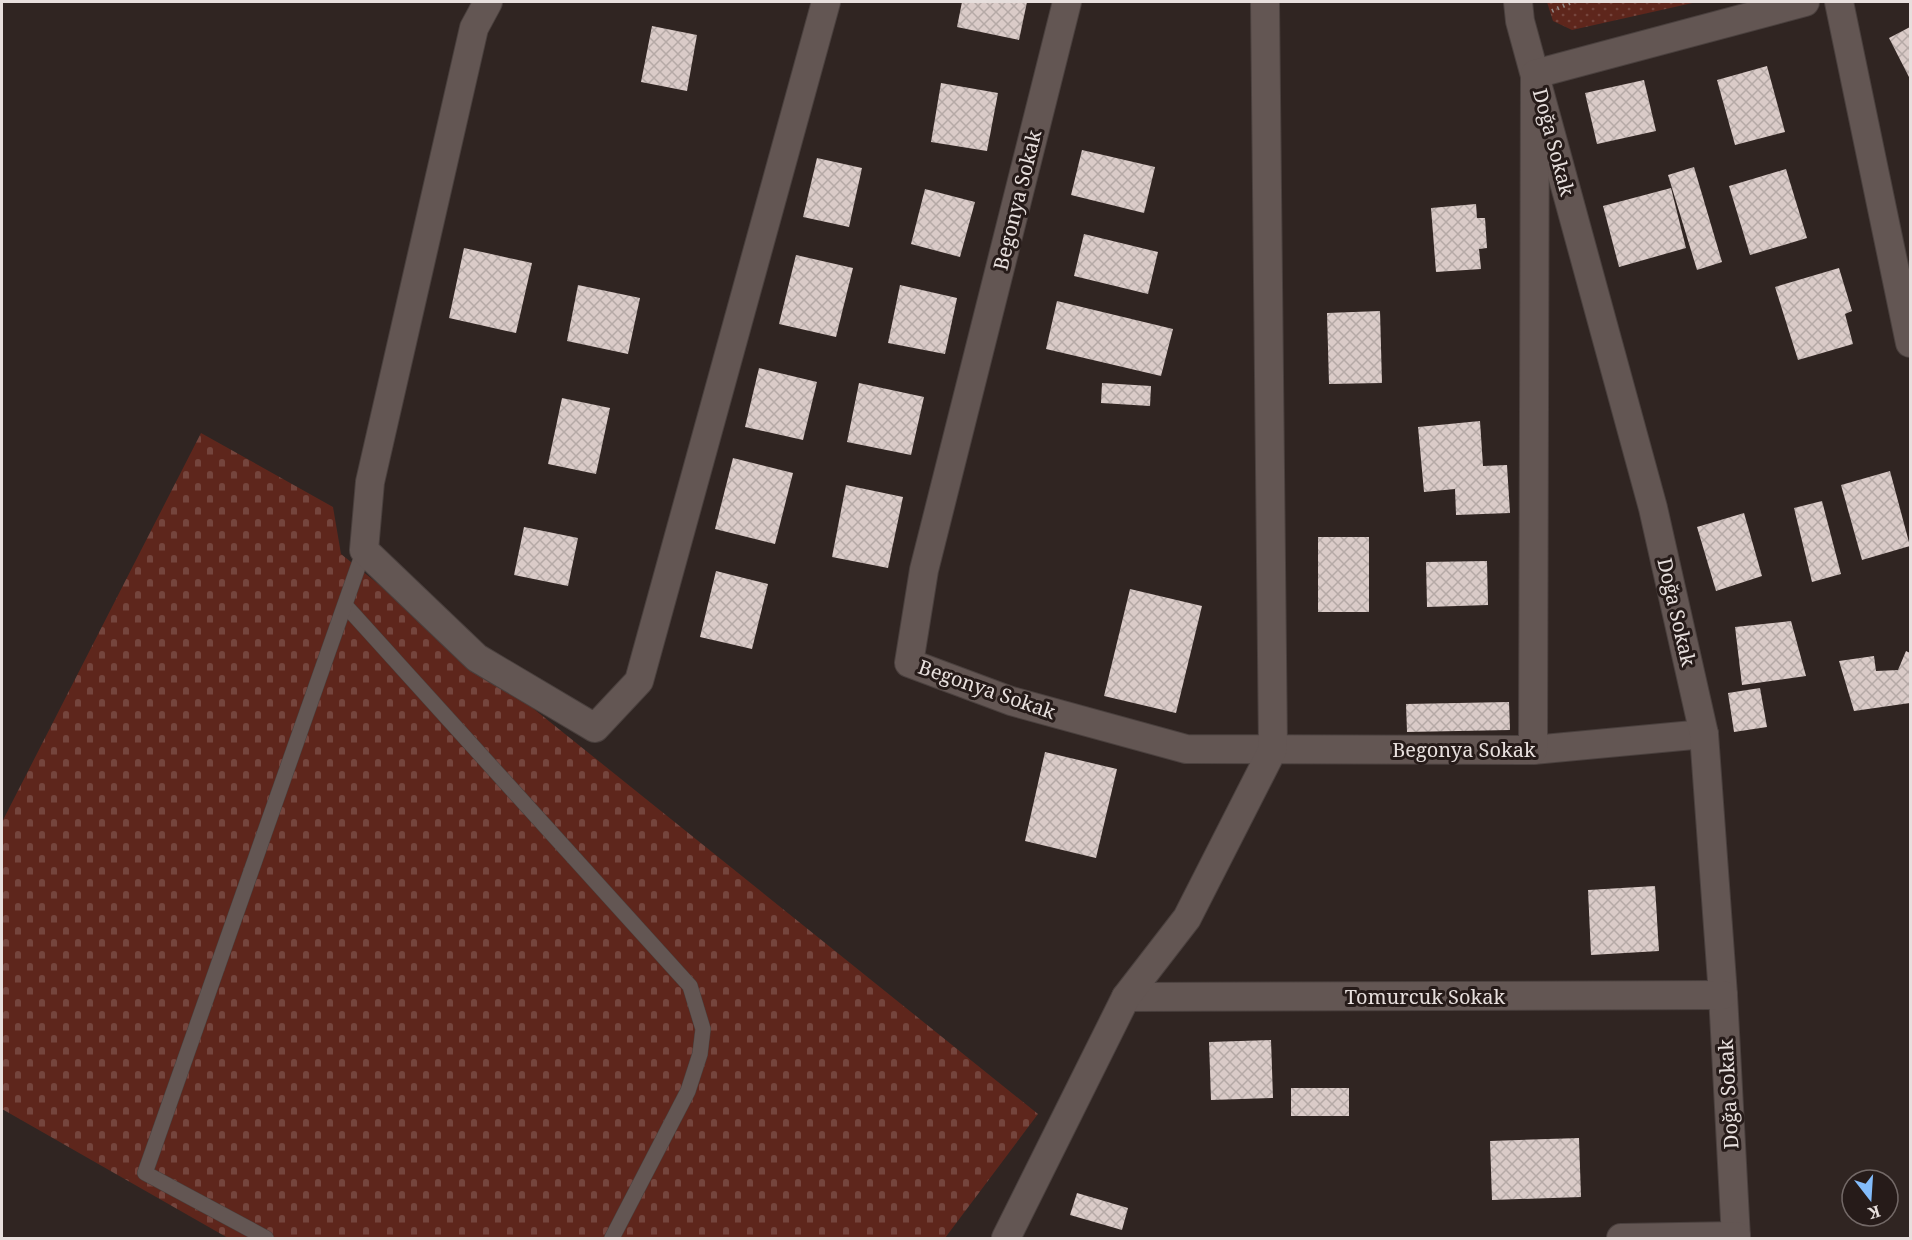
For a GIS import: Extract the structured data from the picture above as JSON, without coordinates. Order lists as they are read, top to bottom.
{
  "streets": {
    "street": ["Doğa Sokak", "Begonya Sokak", "Tomurcuk Sokak"]
  },
  "crossings": [
    ["Doğa Sokak", "Begonya Sokak"],
    ["Doğa Sokak", "Tomurcuk Sokak"]
  ],
  "north": "bottom"
}
